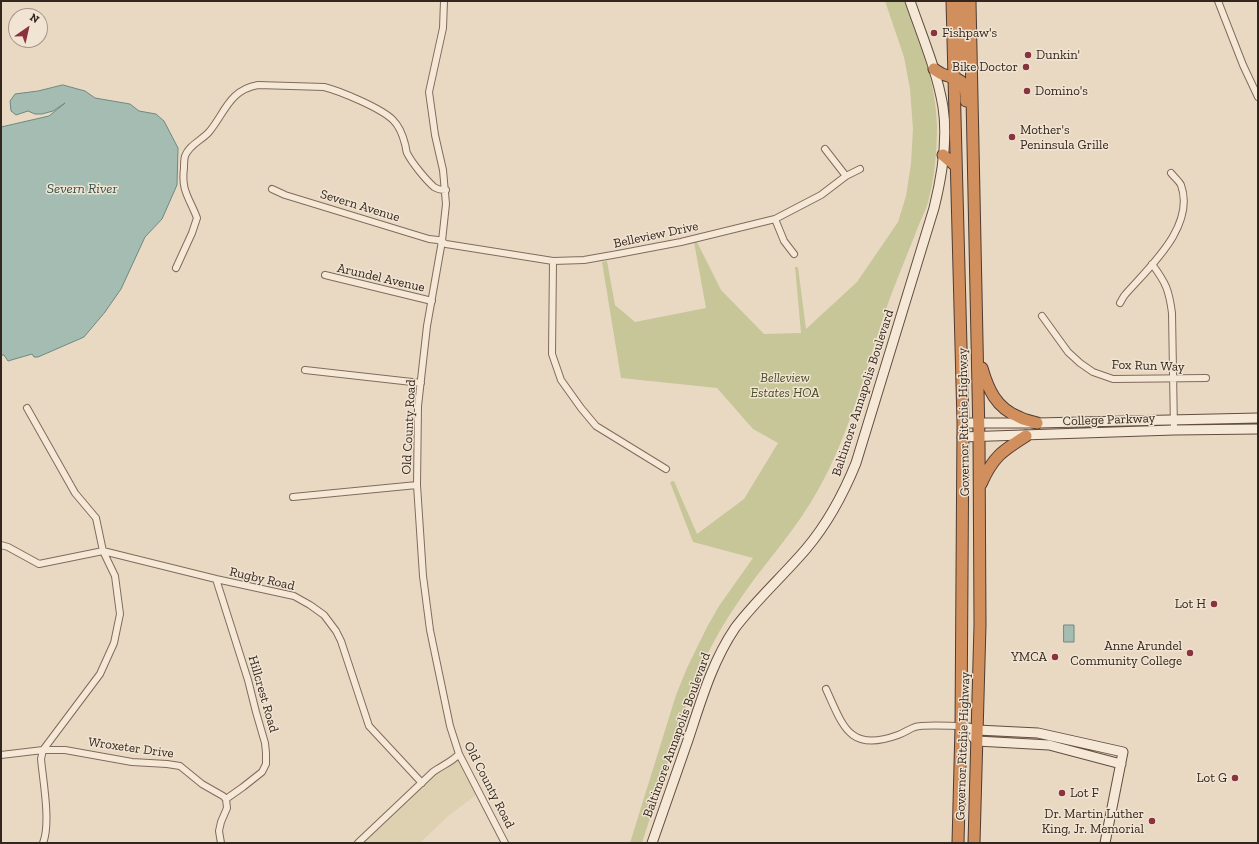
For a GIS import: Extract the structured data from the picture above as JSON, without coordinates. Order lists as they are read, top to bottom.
{
  "streets": {
    "highway": ["Governor Ritchie Highway"],
    "street": [
      "Severn Avenue",
      "Belleview Drive",
      "Arundel Avenue",
      "Fox Run Way",
      "Baltimore Annapolis Boulevard",
      "College Parkway",
      "Old County Road",
      "Rugby Road",
      "Hillcrest Road",
      "Wroxeter Drive"
    ]
  },
  "crossings": [
    ["Severn Avenue", "Belleview Drive"],
    ["Severn Avenue", "Old County Road"],
    ["Belleview Drive", "Old County Road"],
    ["Arundel Avenue", "Old County Road"],
    ["College Parkway", "Governor Ritchie Highway"],
    ["Rugby Road", "Hillcrest Road"],
    ["Hillcrest Road", "Wroxeter Drive"]
  ],
  "water": ["Severn River"],
  "parks": ["Belleview Estates HOA"],
  "places": [
    "Fishpaw's",
    "Dunkin'",
    "Bike Doctor",
    "Domino's",
    "Mother's Peninsula Grille",
    "Lot H",
    "Anne Arundel Community College",
    "YMCA",
    "Lot G",
    "Lot F",
    "Dr. Martin Luther King, Jr. Memorial"
  ],
  "north": "top right"
}
